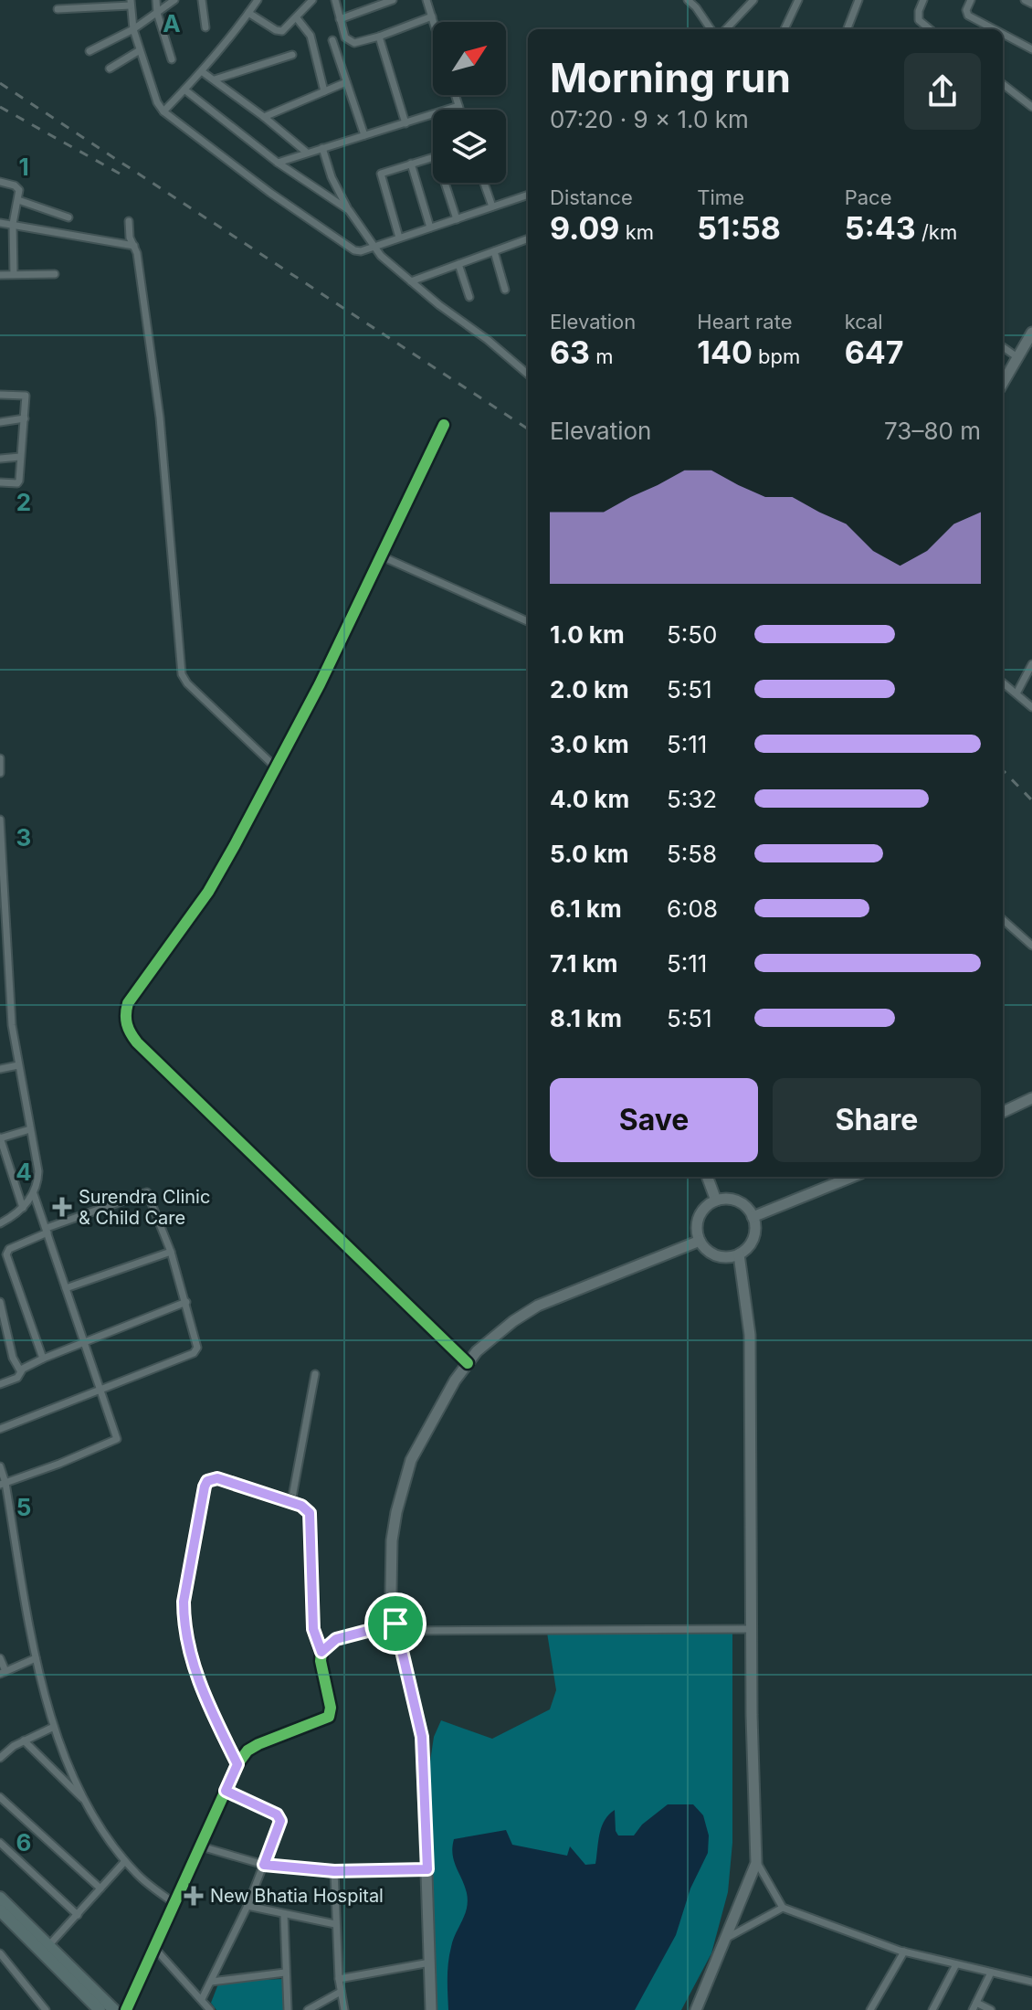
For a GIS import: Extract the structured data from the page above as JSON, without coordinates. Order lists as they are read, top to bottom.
{
  "places": {
    "health": ["Surendra Clinic & Child Care", "New Bhatia Hospital"]
  },
  "north": "top right",
  "page": {
    "heading": ["Morning run", "07:20 · 9 × 1.0 km"],
    "stats": [
      ["Distance", "9.09 km"],
      ["Time", "51:58"],
      ["Pace", "5:43 /km"],
      ["Elevation", "63 m"],
      ["Heart rate", "140 bpm"],
      ["kcal", "647"]
    ],
    "chart": ["Elevation", "73–80 m"],
    "list": [
      {
        "name": "1.0 km",
        "note": "5:50"
      },
      {
        "name": "2.0 km",
        "note": "5:51"
      },
      {
        "name": "3.0 km",
        "note": "5:11"
      },
      {
        "name": "4.0 km",
        "note": "5:32"
      },
      {
        "name": "5.0 km",
        "note": "5:58"
      },
      {
        "name": "6.1 km",
        "note": "6:08"
      },
      {
        "name": "7.1 km",
        "note": "5:11"
      },
      {
        "name": "8.1 km",
        "note": "5:51"
      }
    ],
    "buttons": ["Save", "Share"]
  },
  "grid": {
    "columns": ["A"],
    "rows": [
      "1",
      "2",
      "3",
      "4",
      "5",
      "6"
    ]
  }
}
